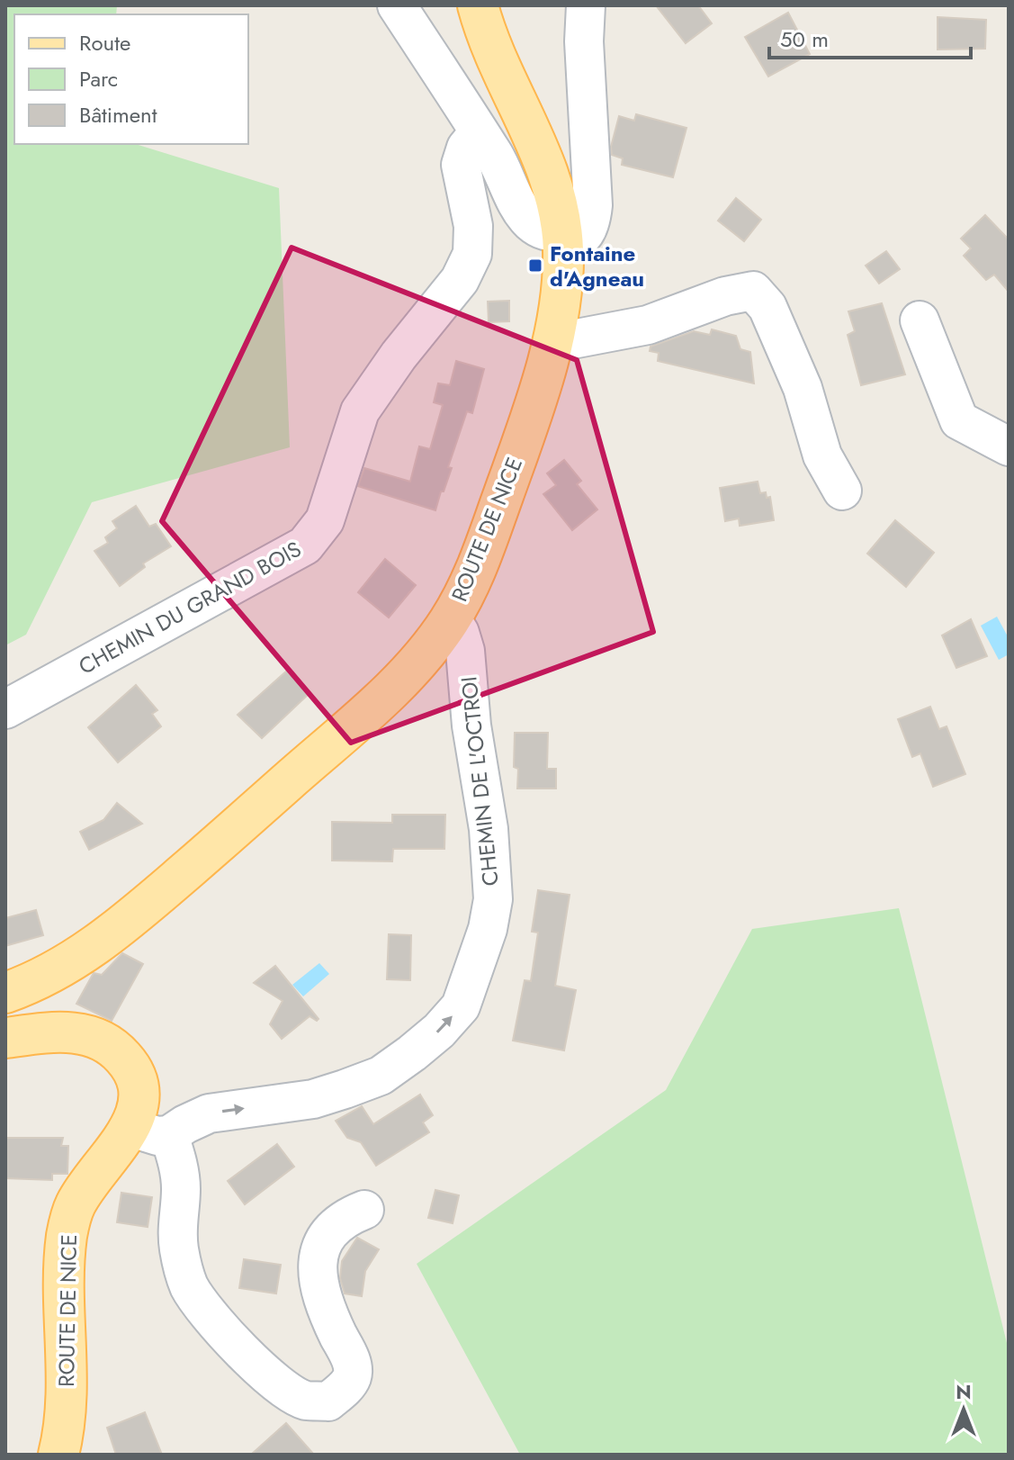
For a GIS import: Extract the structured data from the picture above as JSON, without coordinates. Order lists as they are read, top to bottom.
{
  "streets": {
    "main road": ["ROUTE DE NICE"],
    "street": ["CHEMIN DU GRAND BOIS", "CHEMIN DE L'OCTROI"]
  },
  "crossings": [
    ["ROUTE DE NICE", "CHEMIN DE L'OCTROI"]
  ],
  "one_way": ["CHEMIN DE L'OCTROI"],
  "places": {
    "transit": ["Fontaine d'Agneau"]
  },
  "legend": ["Route", "Parc", "Bâtiment"],
  "scale_bar": "50 m",
  "north": "top"
}
